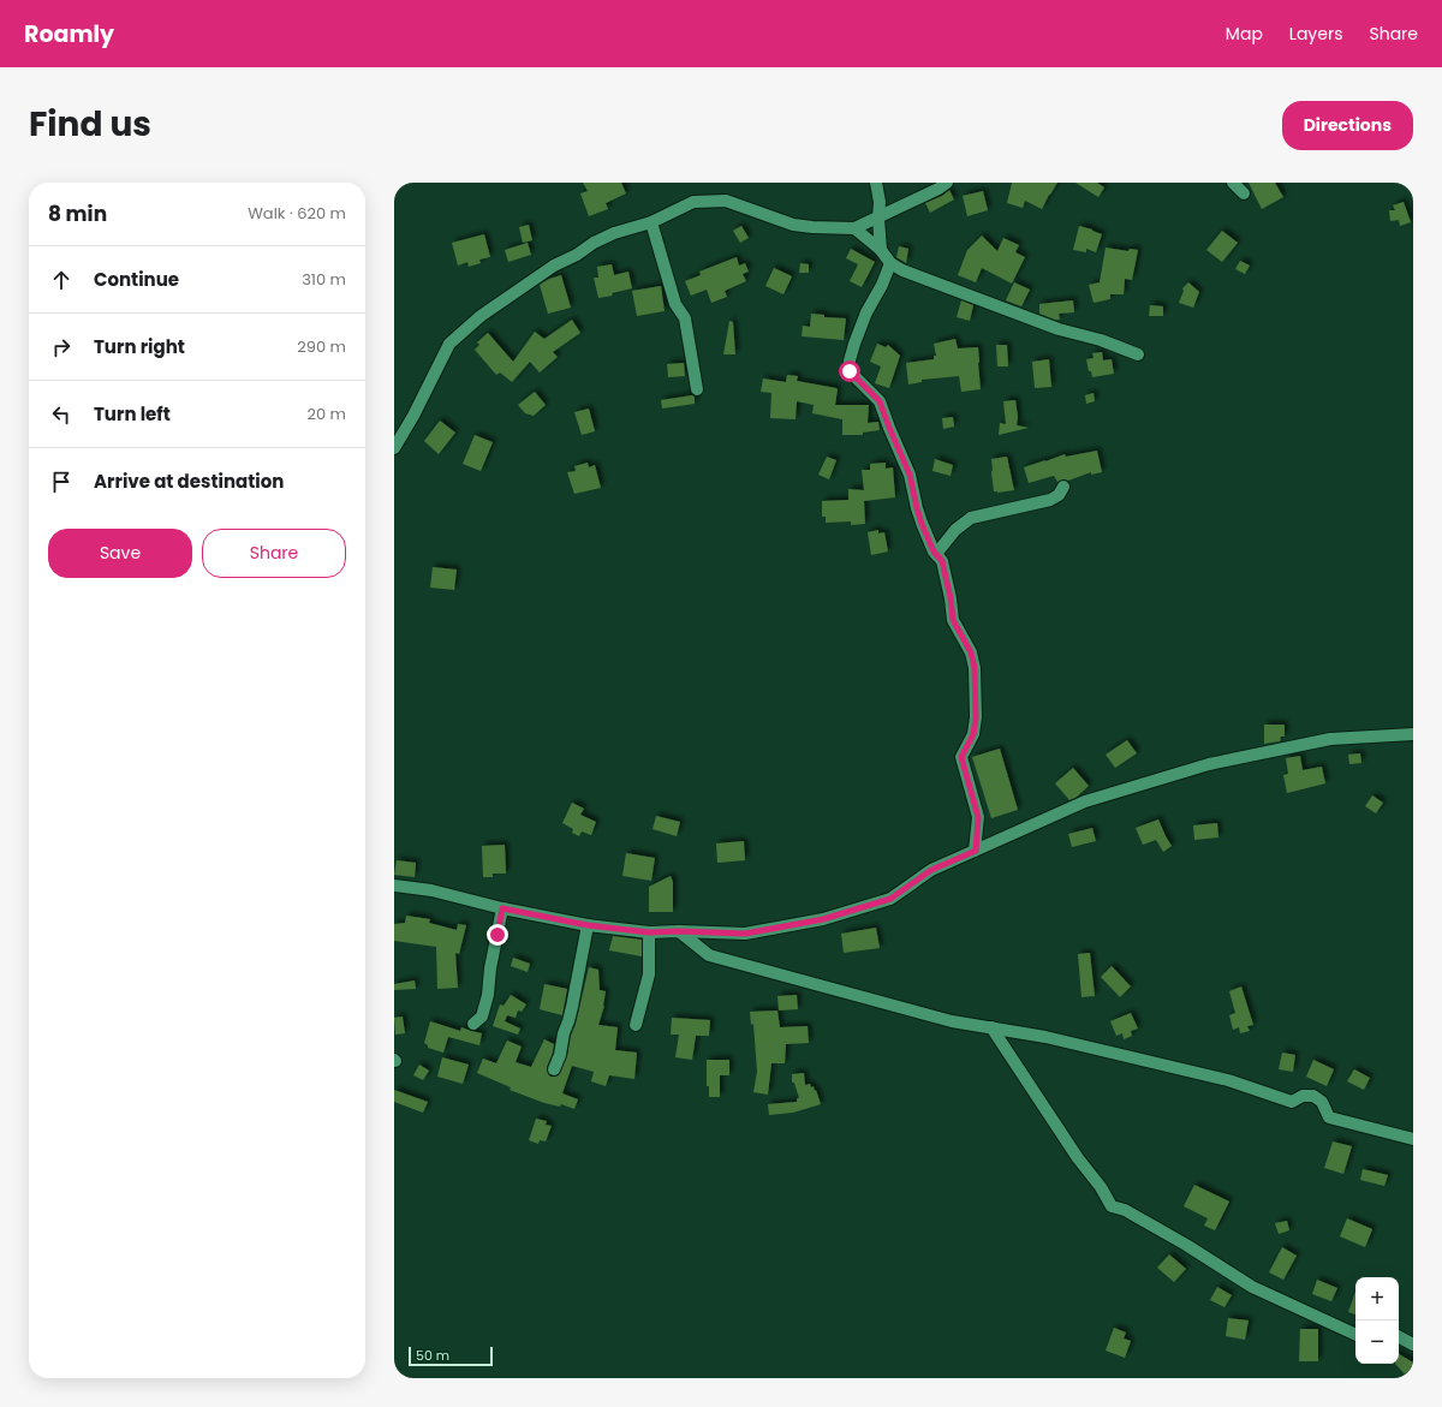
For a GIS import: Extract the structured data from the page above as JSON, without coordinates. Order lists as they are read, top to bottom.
{
  "scale_bar": "50 m",
  "page": {
    "header": "Roamly",
    "nav": ["Map", "Layers", "Share"],
    "title": "Find us",
    "buttons": [
      "Directions",
      ["Save", "Share"]
    ],
    "heading": ["8 min", "Walk · 620 m"],
    "list": [
      ["Continue", "310 m"],
      ["Turn right", "290 m"],
      ["Turn left", "20 m"],
      "Arrive at destination"
    ],
    "map_buttons": ["+", "−"],
    "scale": "50 m"
  }
}
